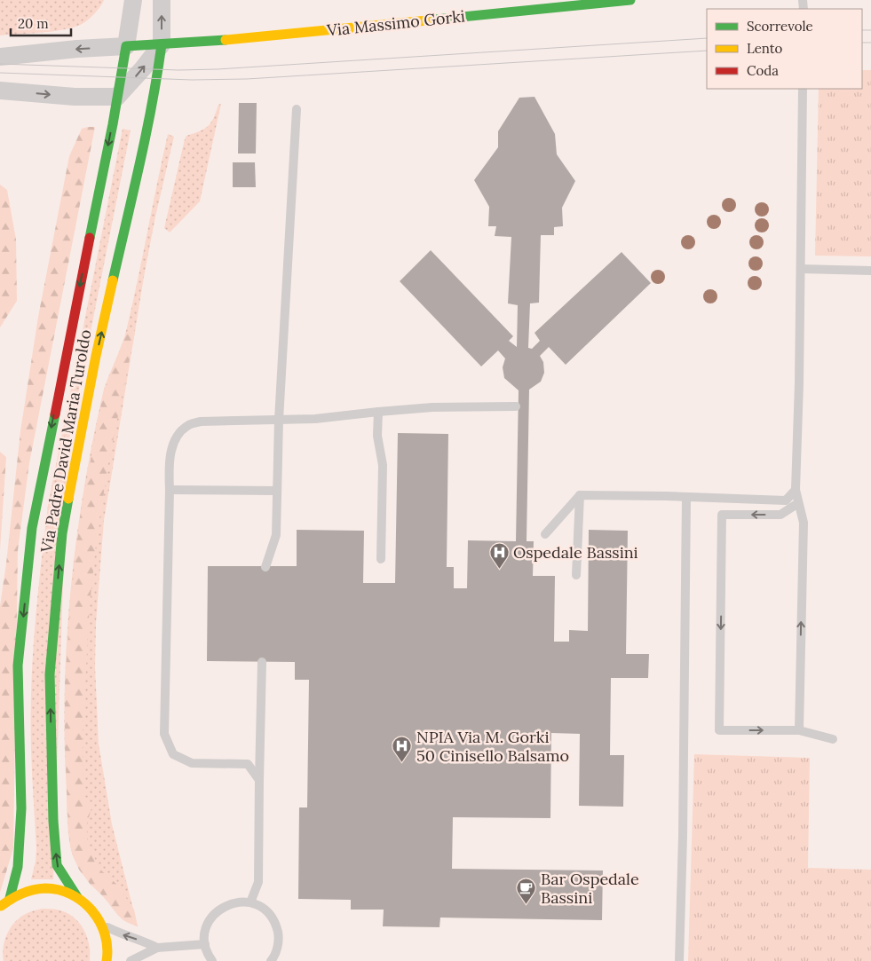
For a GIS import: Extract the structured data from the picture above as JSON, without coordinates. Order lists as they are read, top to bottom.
{
  "streets": {
    "street": ["Via Massimo Gorki", "Via Padre David Maria Turoldo"]
  },
  "crossings": [
    ["Via Massimo Gorki", "Via Padre David Maria Turoldo"]
  ],
  "places": {
    "hospital": ["Ospedale Bassini", "NPIA Via M. Gorki 50 Cinisello Balsamo"],
    "cafe": ["Bar Ospedale Bassini"]
  },
  "legend": ["Scorrevole", "Lento", "Coda"],
  "scale_bar": "20 m"
}
